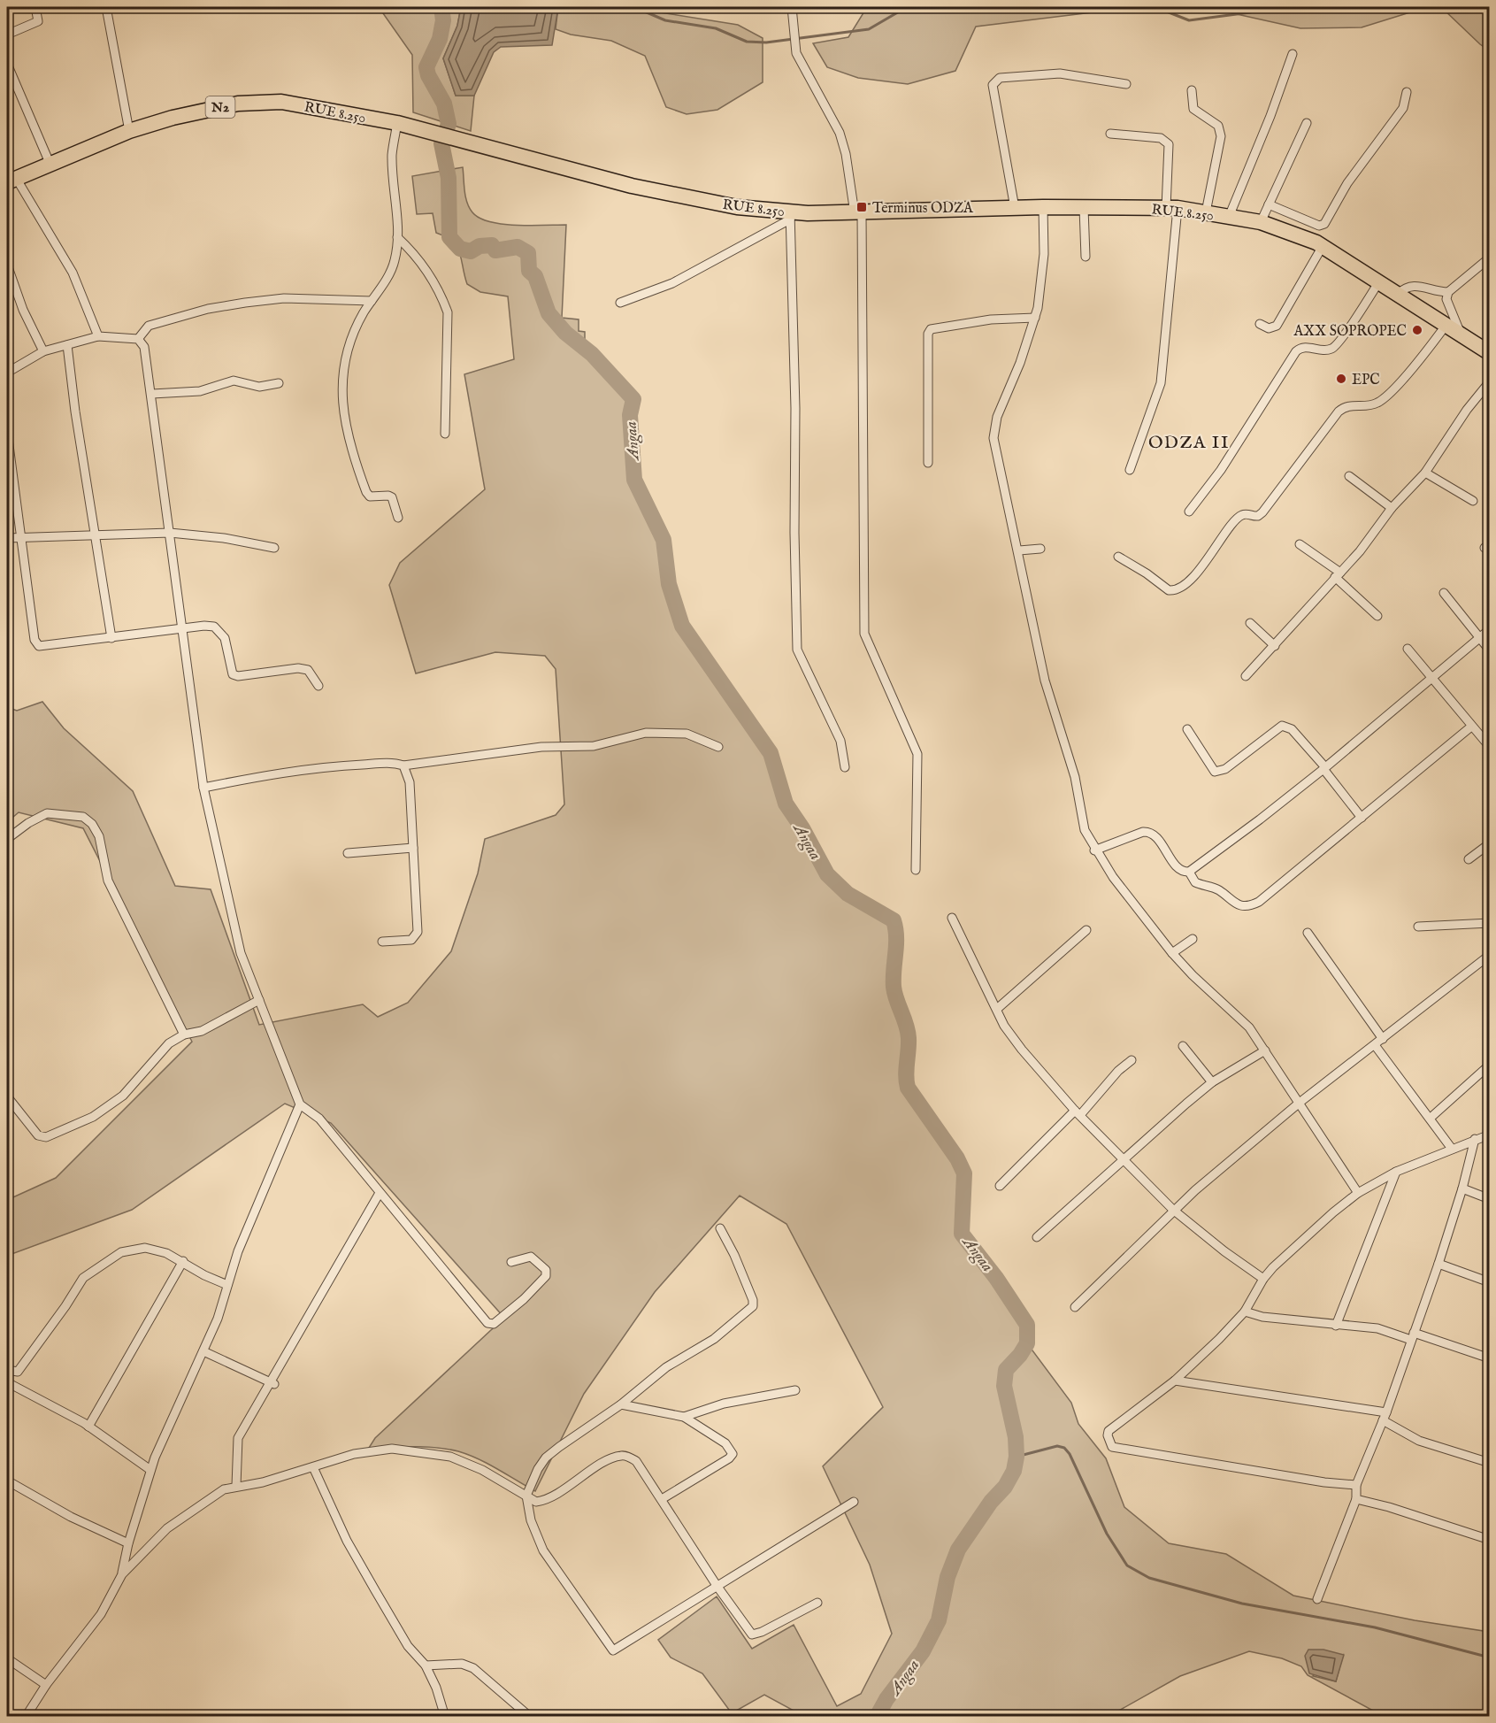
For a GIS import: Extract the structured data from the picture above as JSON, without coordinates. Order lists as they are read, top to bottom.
{
  "streets": {
    "highway": ["N2", "RUE 8.250"]
  },
  "districts": ["ODZA II"],
  "water": ["Angaa"],
  "places": {
    "transit": ["Terminus ODZA"],
    "other": ["AXX SOPROPEC", "EPC"]
  }
}
